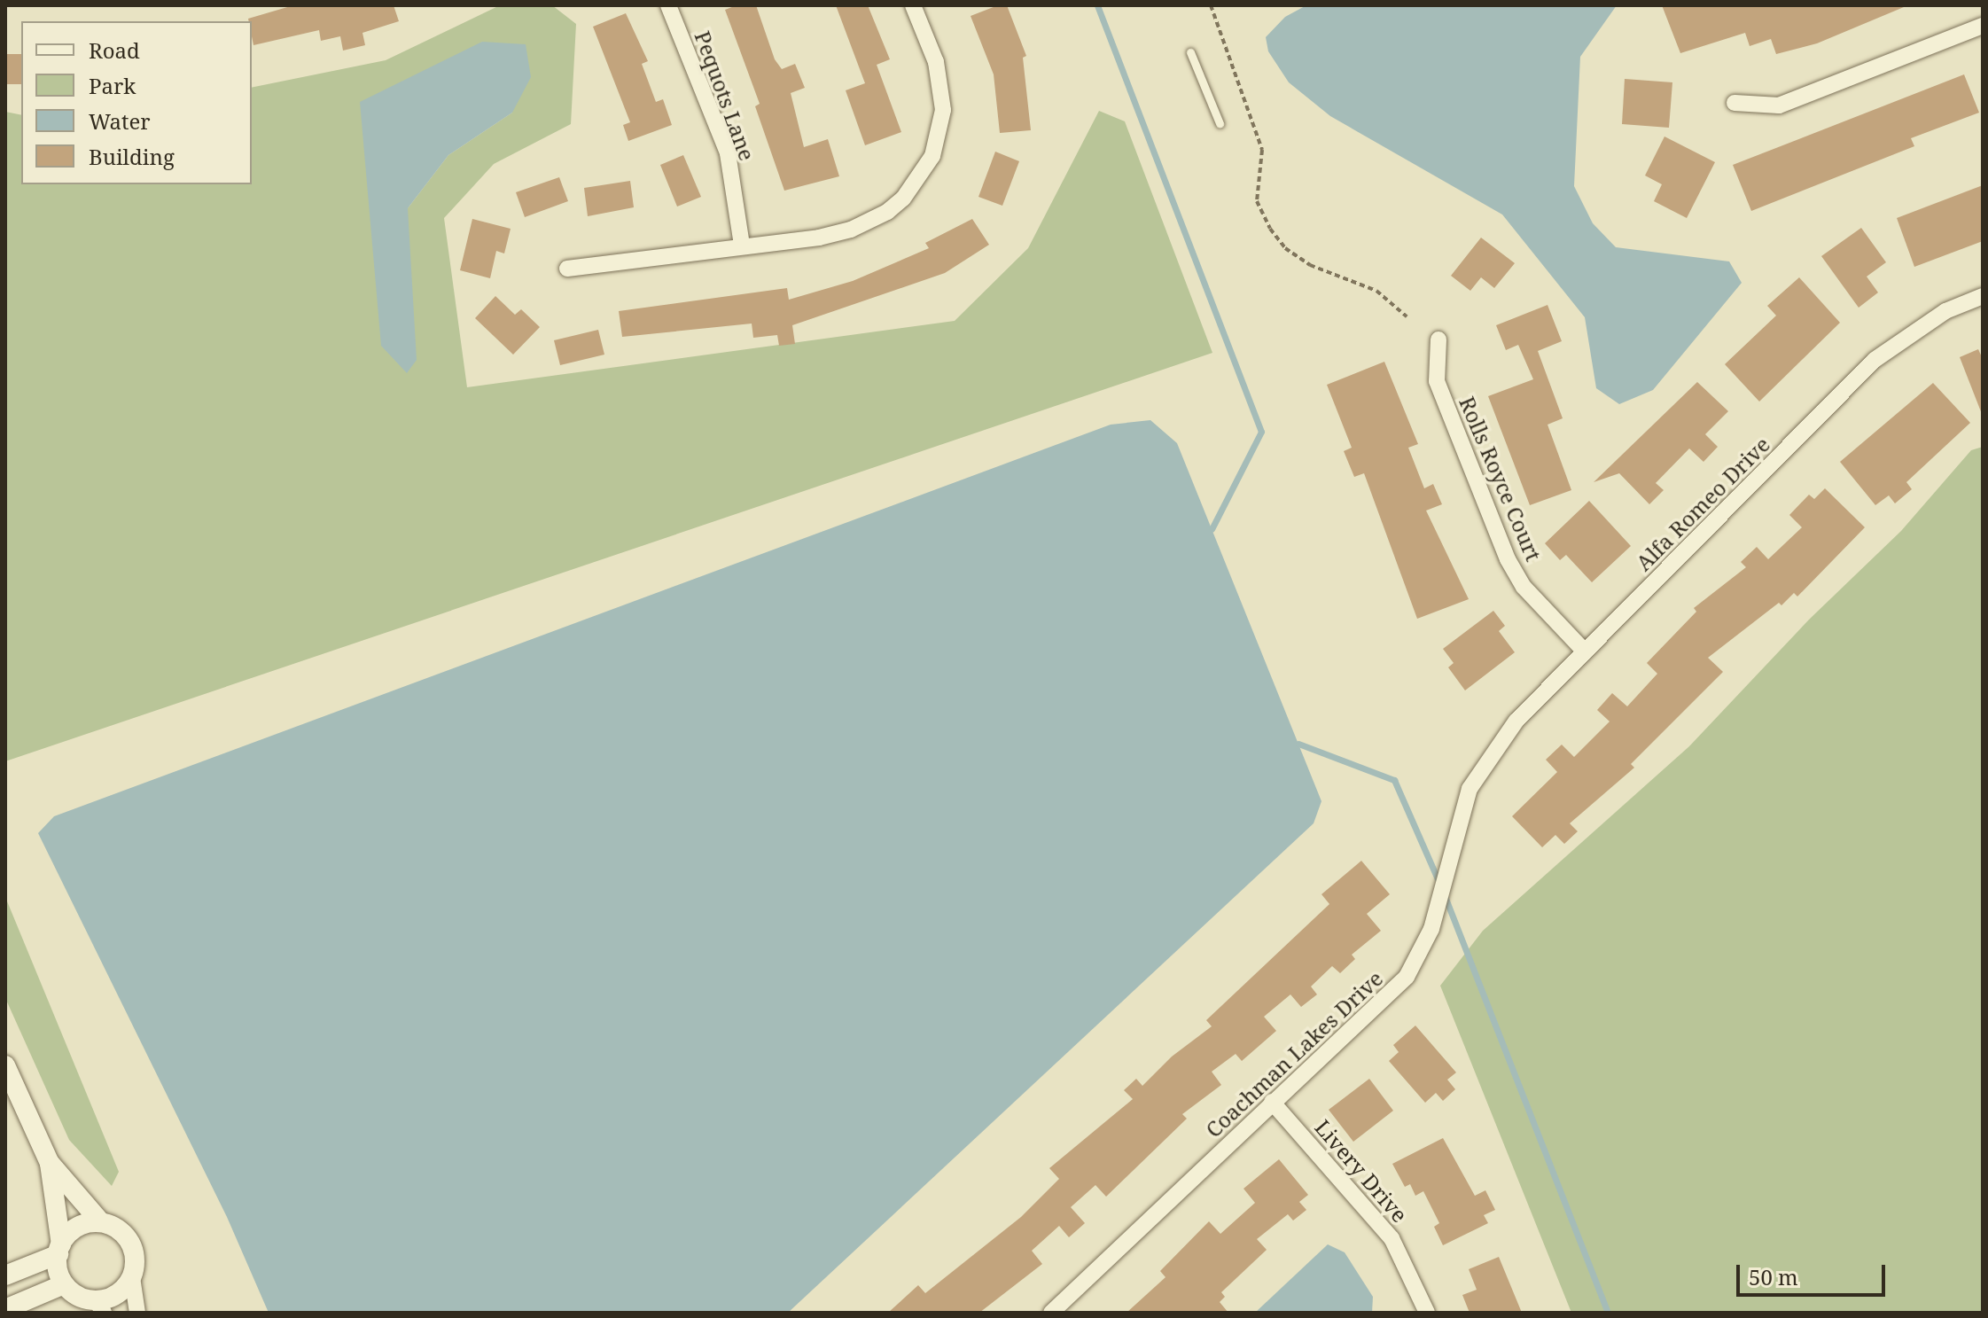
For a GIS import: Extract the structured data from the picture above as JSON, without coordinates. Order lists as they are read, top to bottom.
{
  "streets": {
    "street": [
      "Pequots Lane",
      "Rolls Royce Court",
      "Alfa Romeo Drive",
      "Coachman Lakes Drive",
      "Livery Drive"
    ]
  },
  "crossings": [
    ["Rolls Royce Court", "Alfa Romeo Drive"],
    ["Alfa Romeo Drive", "Coachman Lakes Drive"],
    ["Coachman Lakes Drive", "Livery Drive"]
  ],
  "legend": [
    "Road",
    "Park",
    "Water",
    "Building"
  ],
  "scale_bar": "50 m"
}
